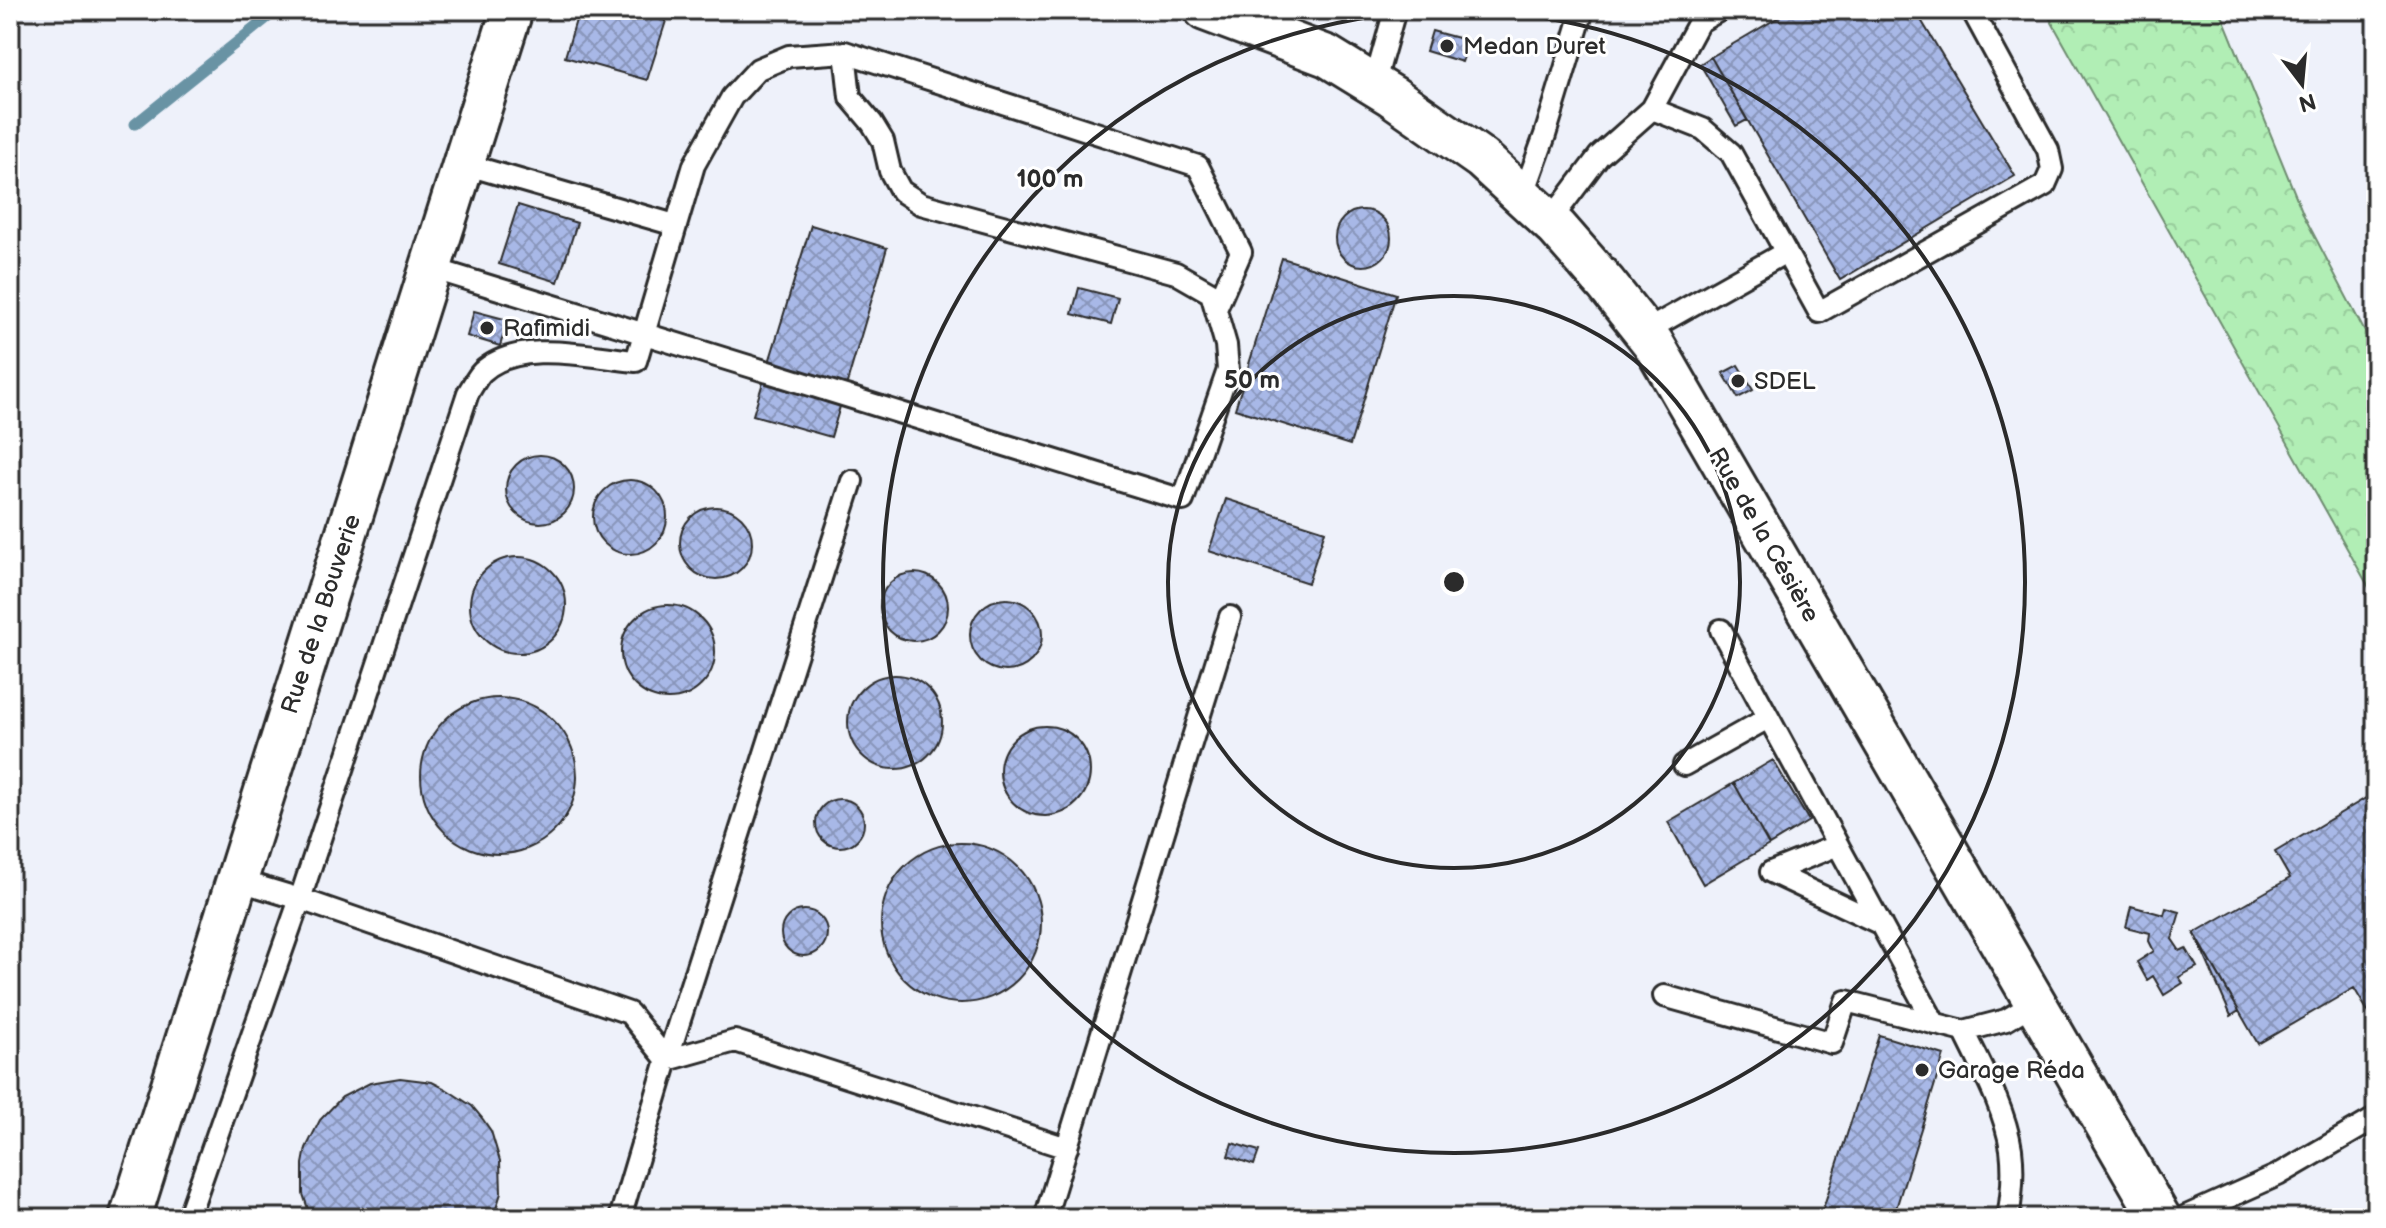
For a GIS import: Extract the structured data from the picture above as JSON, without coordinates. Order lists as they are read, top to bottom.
{
  "streets": {
    "street": ["Rue de la Césière", "Rue de la Bouverie"]
  },
  "places": [
    "Medan Duret",
    "Rafimidi",
    "SDEL",
    "Garage Réda"
  ],
  "north": "bottom",
  "rings": ["100 m", "50 m"]
}
